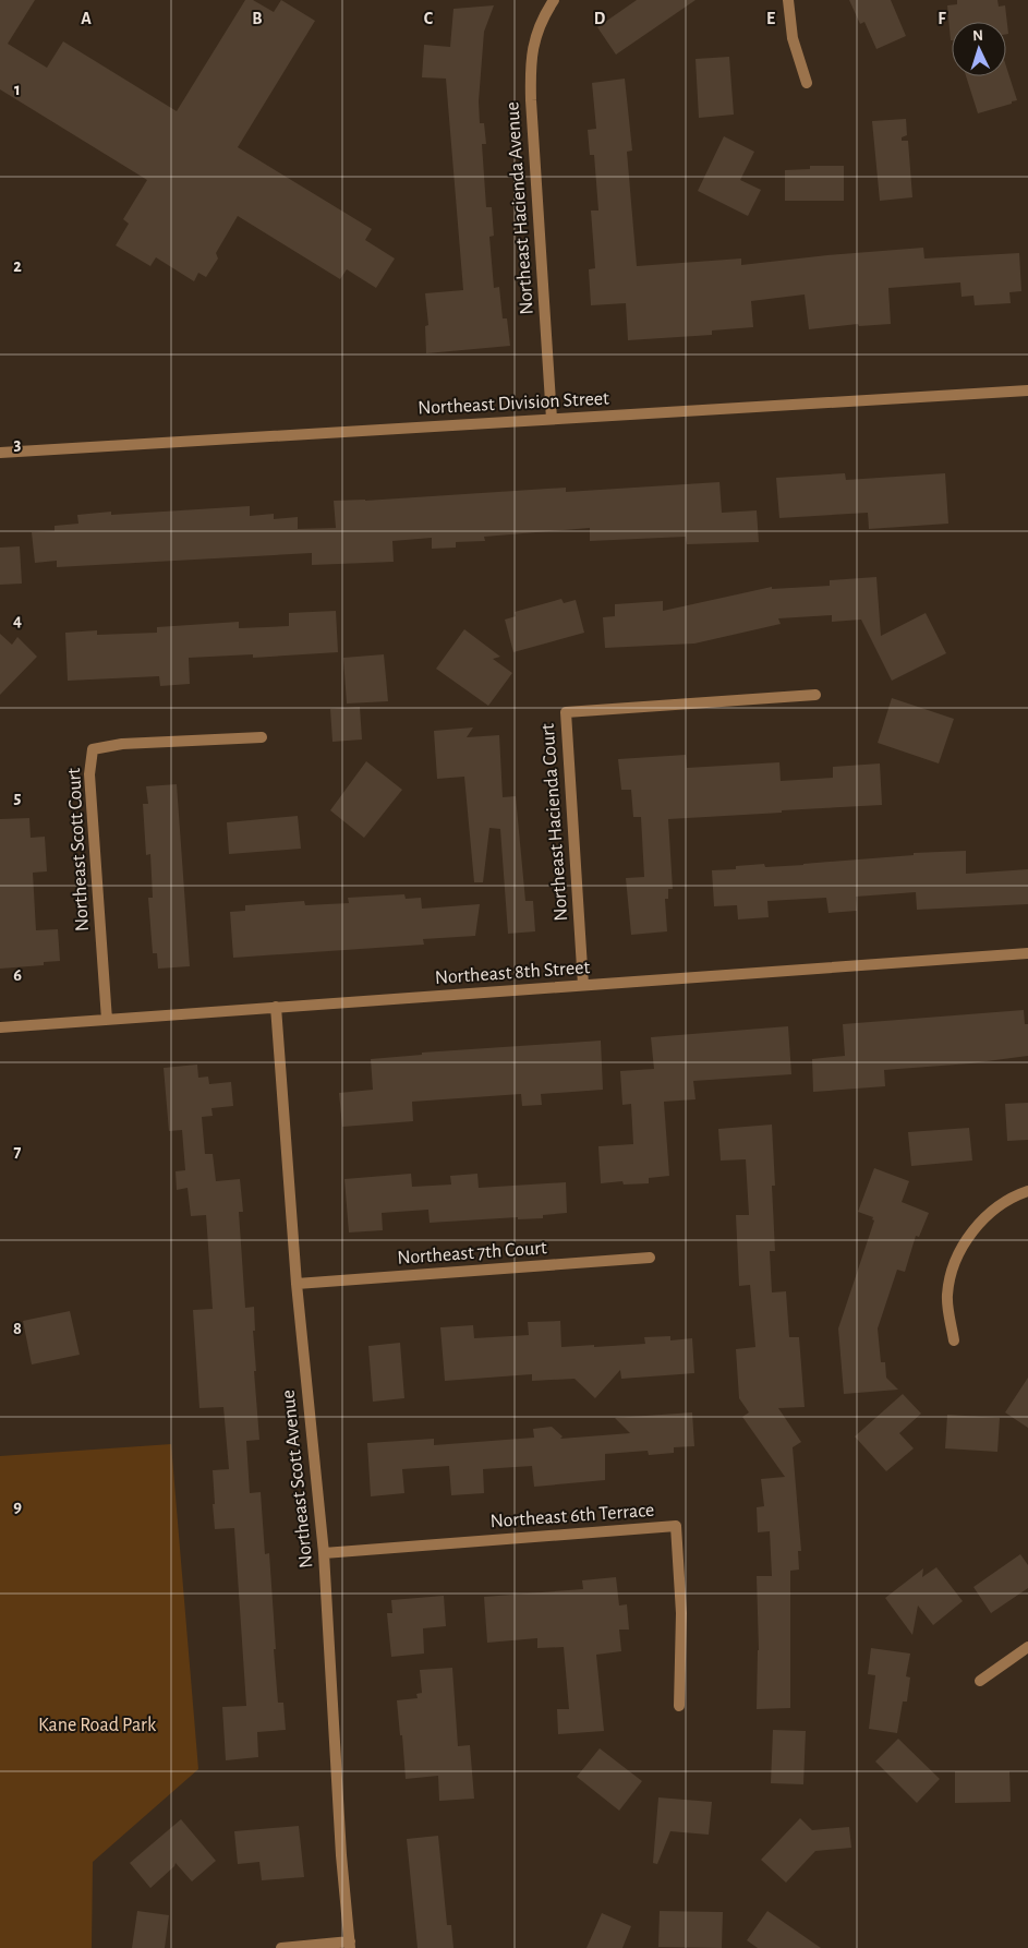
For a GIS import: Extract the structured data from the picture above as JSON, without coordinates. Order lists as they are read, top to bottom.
{
  "streets": {
    "street": [
      "Northeast Hacienda Avenue",
      "Northeast Division Street",
      "Northeast Hacienda Court",
      "Northeast Scott Court",
      "Northeast 8th Street",
      "Northeast 7th Court",
      "Northeast Scott Avenue",
      "Northeast 6th Terrace"
    ]
  },
  "crossings": [
    ["Northeast Hacienda Avenue", "Northeast Division Street"],
    ["Northeast Hacienda Court", "Northeast 8th Street"],
    ["Northeast Scott Court", "Northeast 8th Street"],
    ["Northeast 8th Street", "Northeast Scott Avenue"],
    ["Northeast 7th Court", "Northeast Scott Avenue"],
    ["Northeast Scott Avenue", "Northeast 6th Terrace"]
  ],
  "parks": ["Kane Road Park"],
  "north": "top",
  "grid": {
    "columns": [
      "A",
      "B",
      "C",
      "D",
      "E",
      "F"
    ],
    "rows": [
      "1",
      "2",
      "3",
      "4",
      "5",
      "6",
      "7",
      "8",
      "9"
    ]
  }
}
